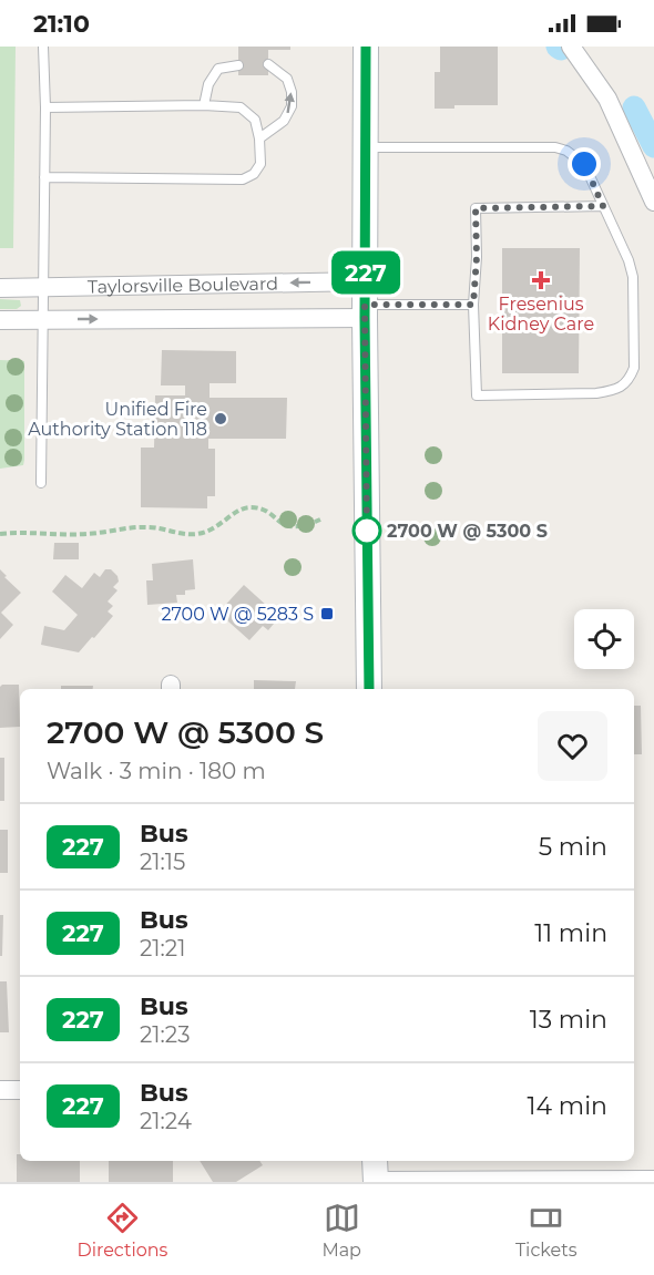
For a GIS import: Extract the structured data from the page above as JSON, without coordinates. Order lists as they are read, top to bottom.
{
  "streets": {
    "street": ["Taylorsville Boulevard"]
  },
  "places": {
    "health": ["Fresenius Kidney Care"],
    "other": ["Unified Fire Authority Station 118", "2700 W @ 5300 S"],
    "transit": ["2700 W @ 5283 S"]
  },
  "lines": ["bus line 227"],
  "page": {
    "status": "21:10",
    "on_map": "227",
    "heading": ["2700 W @ 5300 S", "Walk · 3 min · 180 m"],
    "list": [
      {
        "mark": "227",
        "name": "Bus",
        "note": "21:15",
        "value": "5 min"
      },
      {
        "mark": "227",
        "name": "Bus",
        "note": "21:21",
        "value": "11 min"
      },
      {
        "mark": "227",
        "name": "Bus",
        "note": "21:23",
        "value": "13 min"
      },
      {
        "mark": "227",
        "name": "Bus",
        "note": "21:24",
        "value": "14 min"
      }
    ],
    "tabs": ["Directions", "Map", "Tickets"]
  }
}
